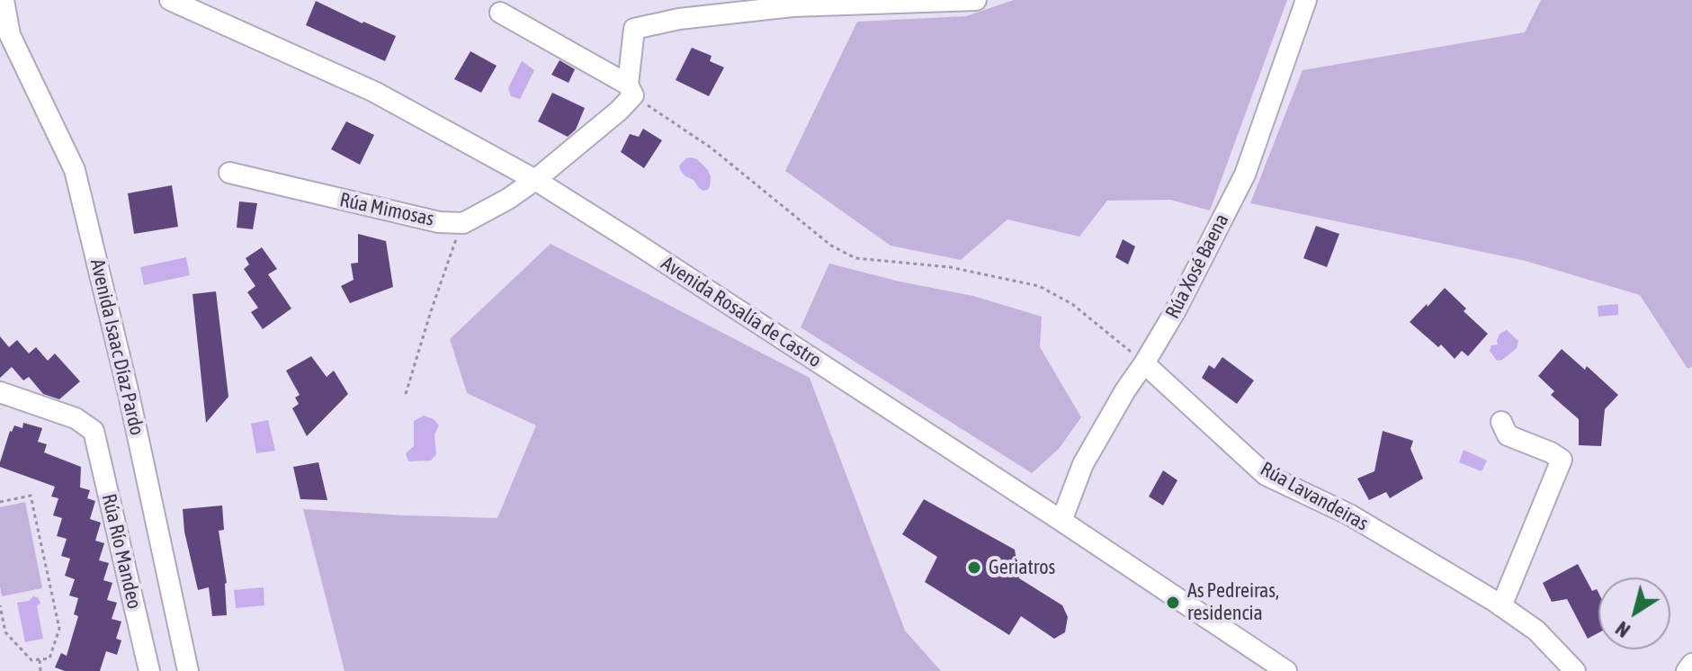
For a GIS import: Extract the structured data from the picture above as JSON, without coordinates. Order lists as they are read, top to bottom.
{
  "streets": {
    "street": [
      "Rúa Mimosas",
      "Rúa Xosé Baena",
      "Avenida Rosalía de Castro",
      "Avenida Isaac Díaz Pardo",
      "Rúa Lavandeiras",
      "Rúa Río Mandeo"
    ]
  },
  "crossings": [
    ["Rúa Xosé Baena", "Avenida Rosalía de Castro"],
    ["Rúa Xosé Baena", "Rúa Lavandeiras"]
  ],
  "places": ["Geriatros", "As Pedreiras, residencia"],
  "north": "bottom left"
}
